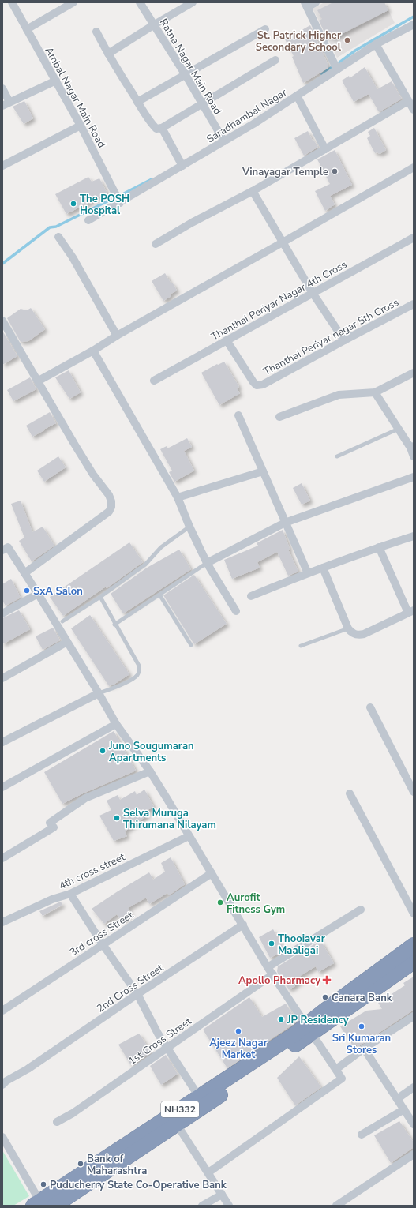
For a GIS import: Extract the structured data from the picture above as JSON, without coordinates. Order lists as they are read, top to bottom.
{
  "streets": {
    "highway": ["NH332"],
    "street": [
      "Ratna Nagar Main Road",
      "Ambal Nagar Main Road",
      "Saradhambal Nagar",
      "Thanthai Periyar Nagar 4th Cross",
      "Thanthai Periyar nagar 5th Cross",
      "4th cross street",
      "3rd cross Street",
      "2nd Cross Street",
      "1st Cross Street"
    ]
  },
  "crossings": [
    ["Ratna Nagar Main Road", "Saradhambal Nagar"],
    ["Ambal Nagar Main Road", "Saradhambal Nagar"],
    ["Thanthai Periyar Nagar 4th Cross", "Thanthai Periyar nagar 5th Cross"]
  ],
  "places": {
    "other": [
      "St. Patrick Higher Secondary School",
      "Vinayagar Temple",
      "The POSH Hospital",
      "SxA Salon",
      "Juno Sougumaran Apartments",
      "Selva Muruga Thirumana Nilayam",
      "Aurofit Fitness Gym",
      "Thooiavar Maaligai",
      "Canara Bank",
      "JP Residency",
      "Sri Kumaran Stores",
      "Ajeez Nagar Market",
      "Bank of Maharashtra",
      "Puducherry State Co-Operative Bank"
    ],
    "health": ["Apollo Pharmacy"]
  }
}
